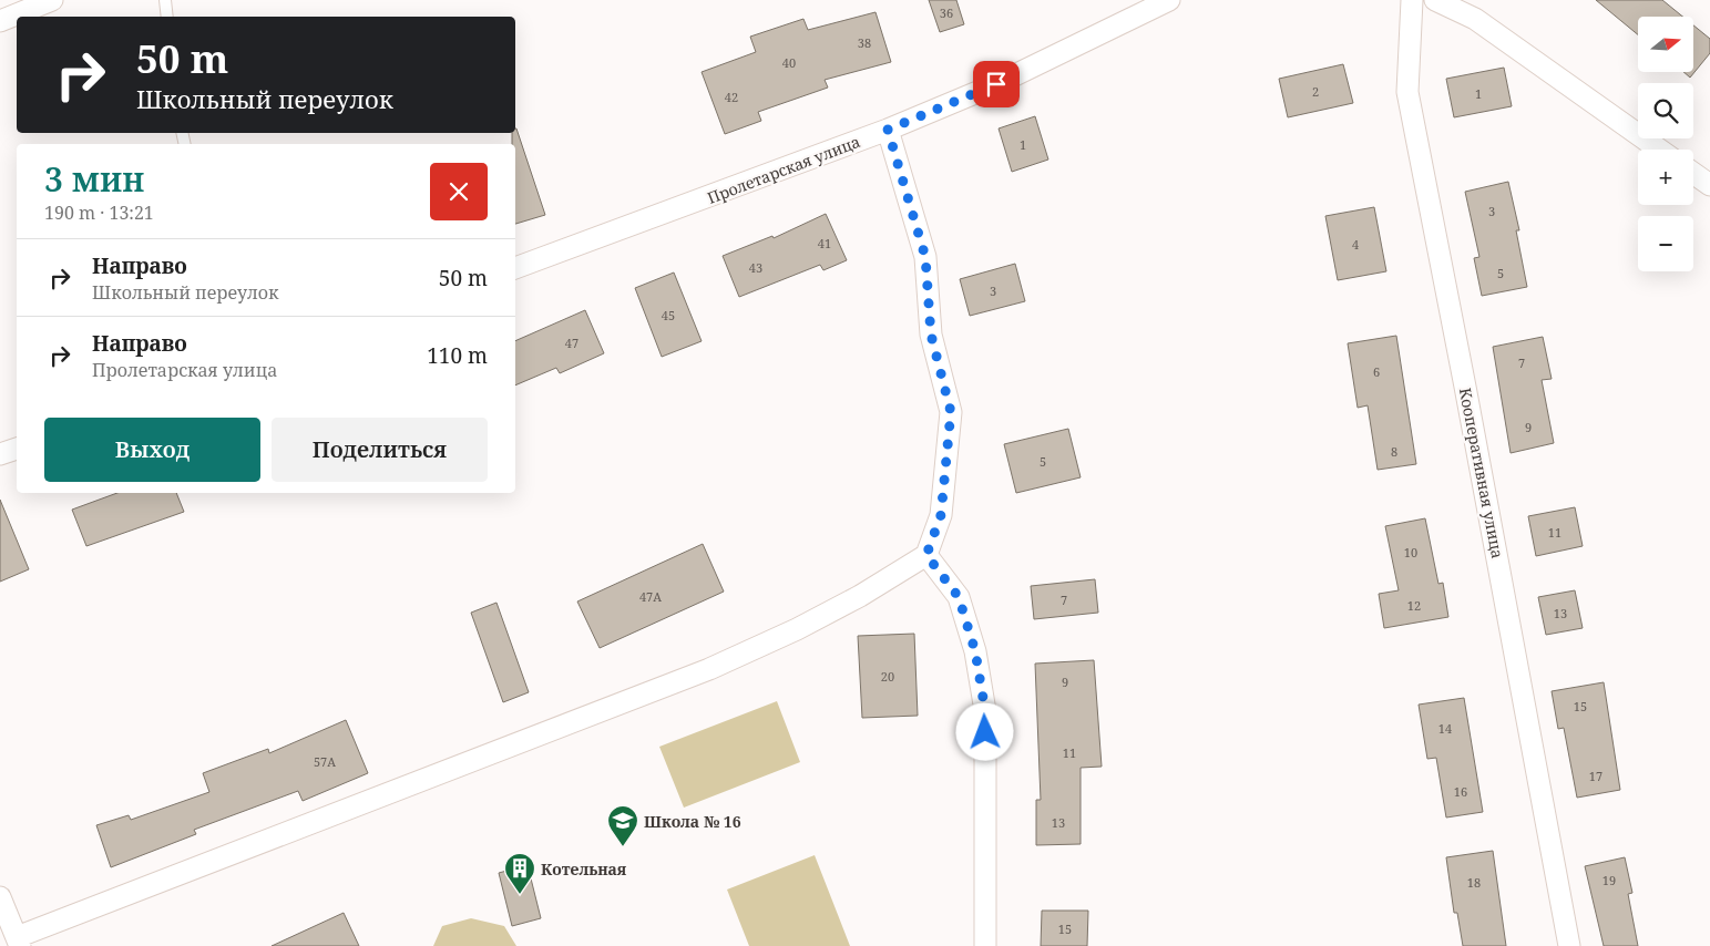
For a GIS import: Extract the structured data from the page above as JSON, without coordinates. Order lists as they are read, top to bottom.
{
  "streets": {
    "street": ["Пролетарская улица", "Кооперативная улица"]
  },
  "places": {
    "school or university": ["Школа № 16"],
    "building": ["Котельная"]
  },
  "house_numbers": [
    "36",
    "38",
    "40",
    "2",
    "1",
    "42",
    "1",
    "3",
    "41",
    "4",
    "43",
    "5",
    "3",
    "45",
    "47",
    "7",
    "6",
    "9",
    "8",
    "5",
    "11",
    "10",
    "47А",
    "7",
    "12",
    "13",
    "20",
    "9",
    "15",
    "14",
    "11",
    "57А",
    "17",
    "16",
    "13",
    "19",
    "18",
    "15"
  ],
  "north": "right",
  "page": {
    "map_buttons": ["+", "−"],
    "turn": ["50 m", "Школьный переулок"],
    "heading": ["3 мин", "190 m · 13:21"],
    "list": [
      {
        "name": "Направо",
        "note": "Школьный переулок",
        "value": "50 m"
      },
      {
        "name": "Направо",
        "note": "Пролетарская улица",
        "value": "110 m"
      }
    ],
    "buttons": ["Выход", "Поделиться"]
  }
}
